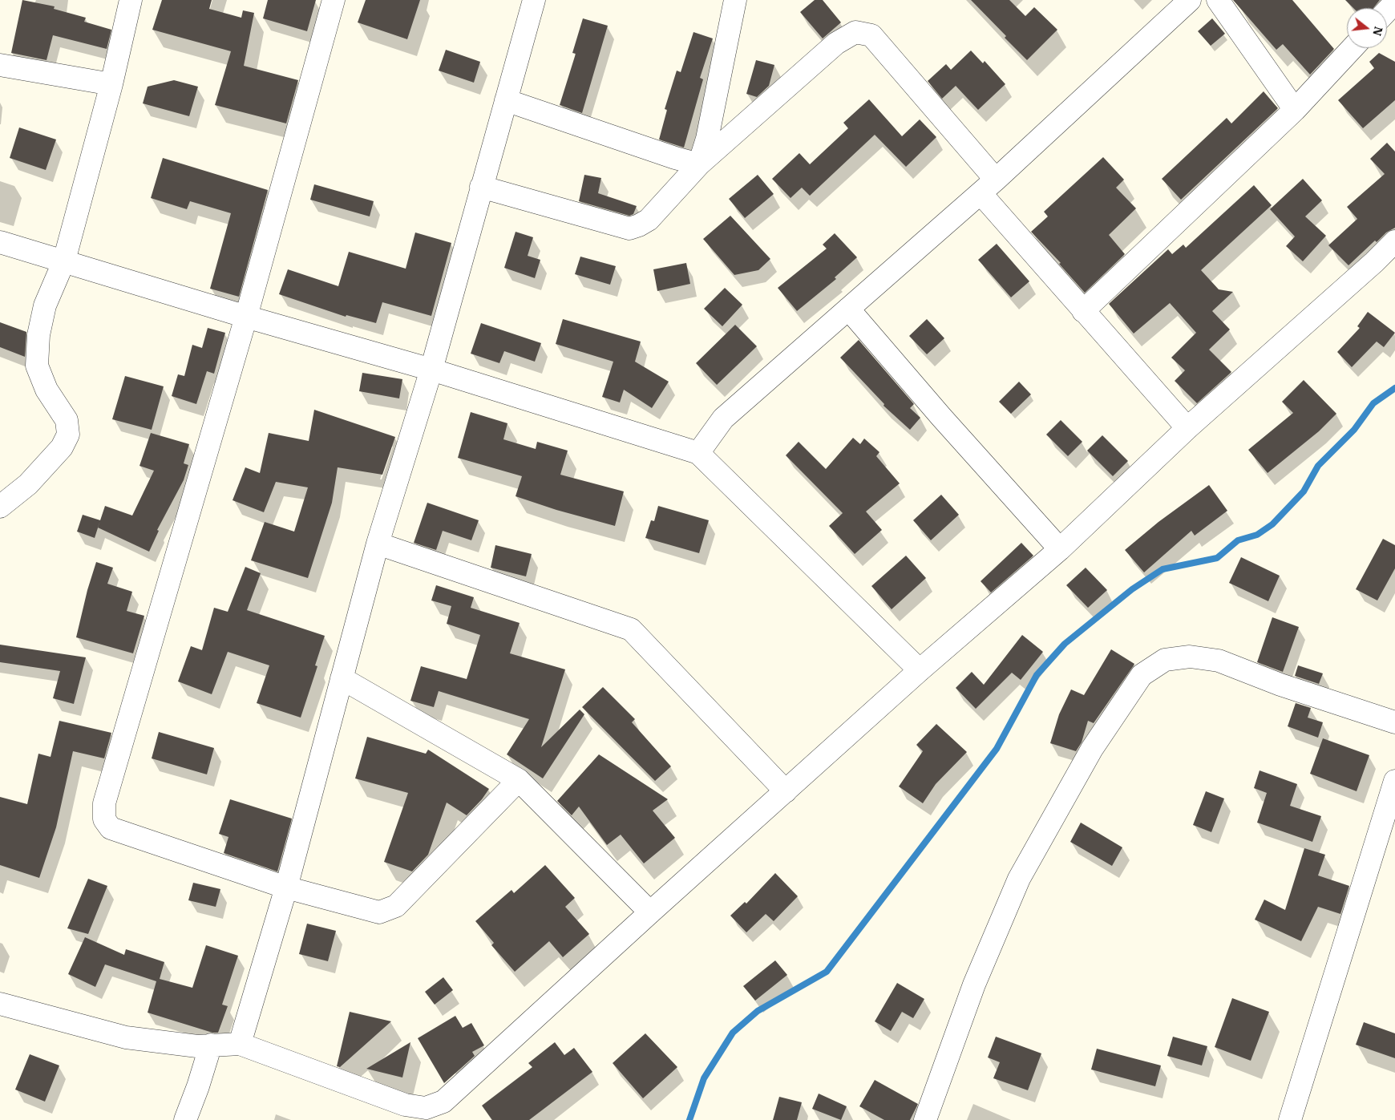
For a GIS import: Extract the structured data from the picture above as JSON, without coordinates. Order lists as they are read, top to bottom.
{
  "north": "right"
}
